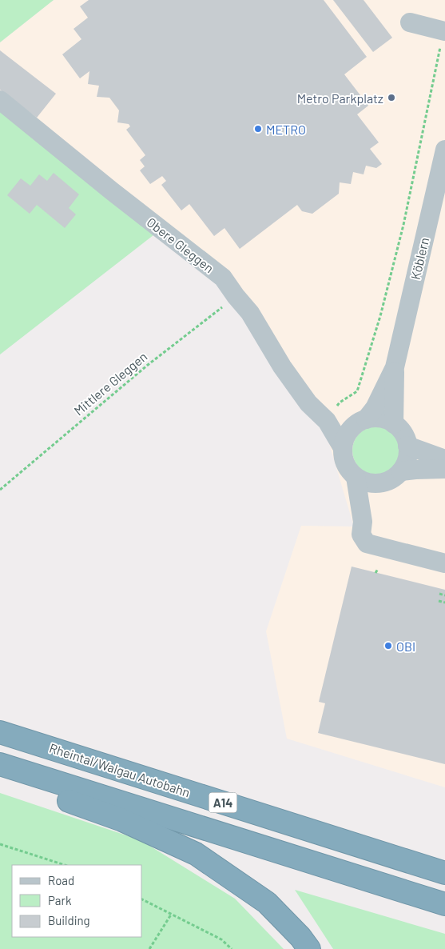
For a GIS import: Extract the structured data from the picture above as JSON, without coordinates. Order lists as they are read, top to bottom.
{
  "streets": {
    "highway": ["Rheintal/Walgau Autobahn", "A14"],
    "street": ["Obere Gleggen", "Köblern"],
    "path": ["Mittlere Gleggen"]
  },
  "crossings": [
    ["Obere Gleggen", "Köblern"],
    ["Obere Gleggen", "Mittlere Gleggen"]
  ],
  "places": ["Metro Parkplatz", "METRO", "OBI"],
  "legend": ["Road", "Park", "Building"]
}
